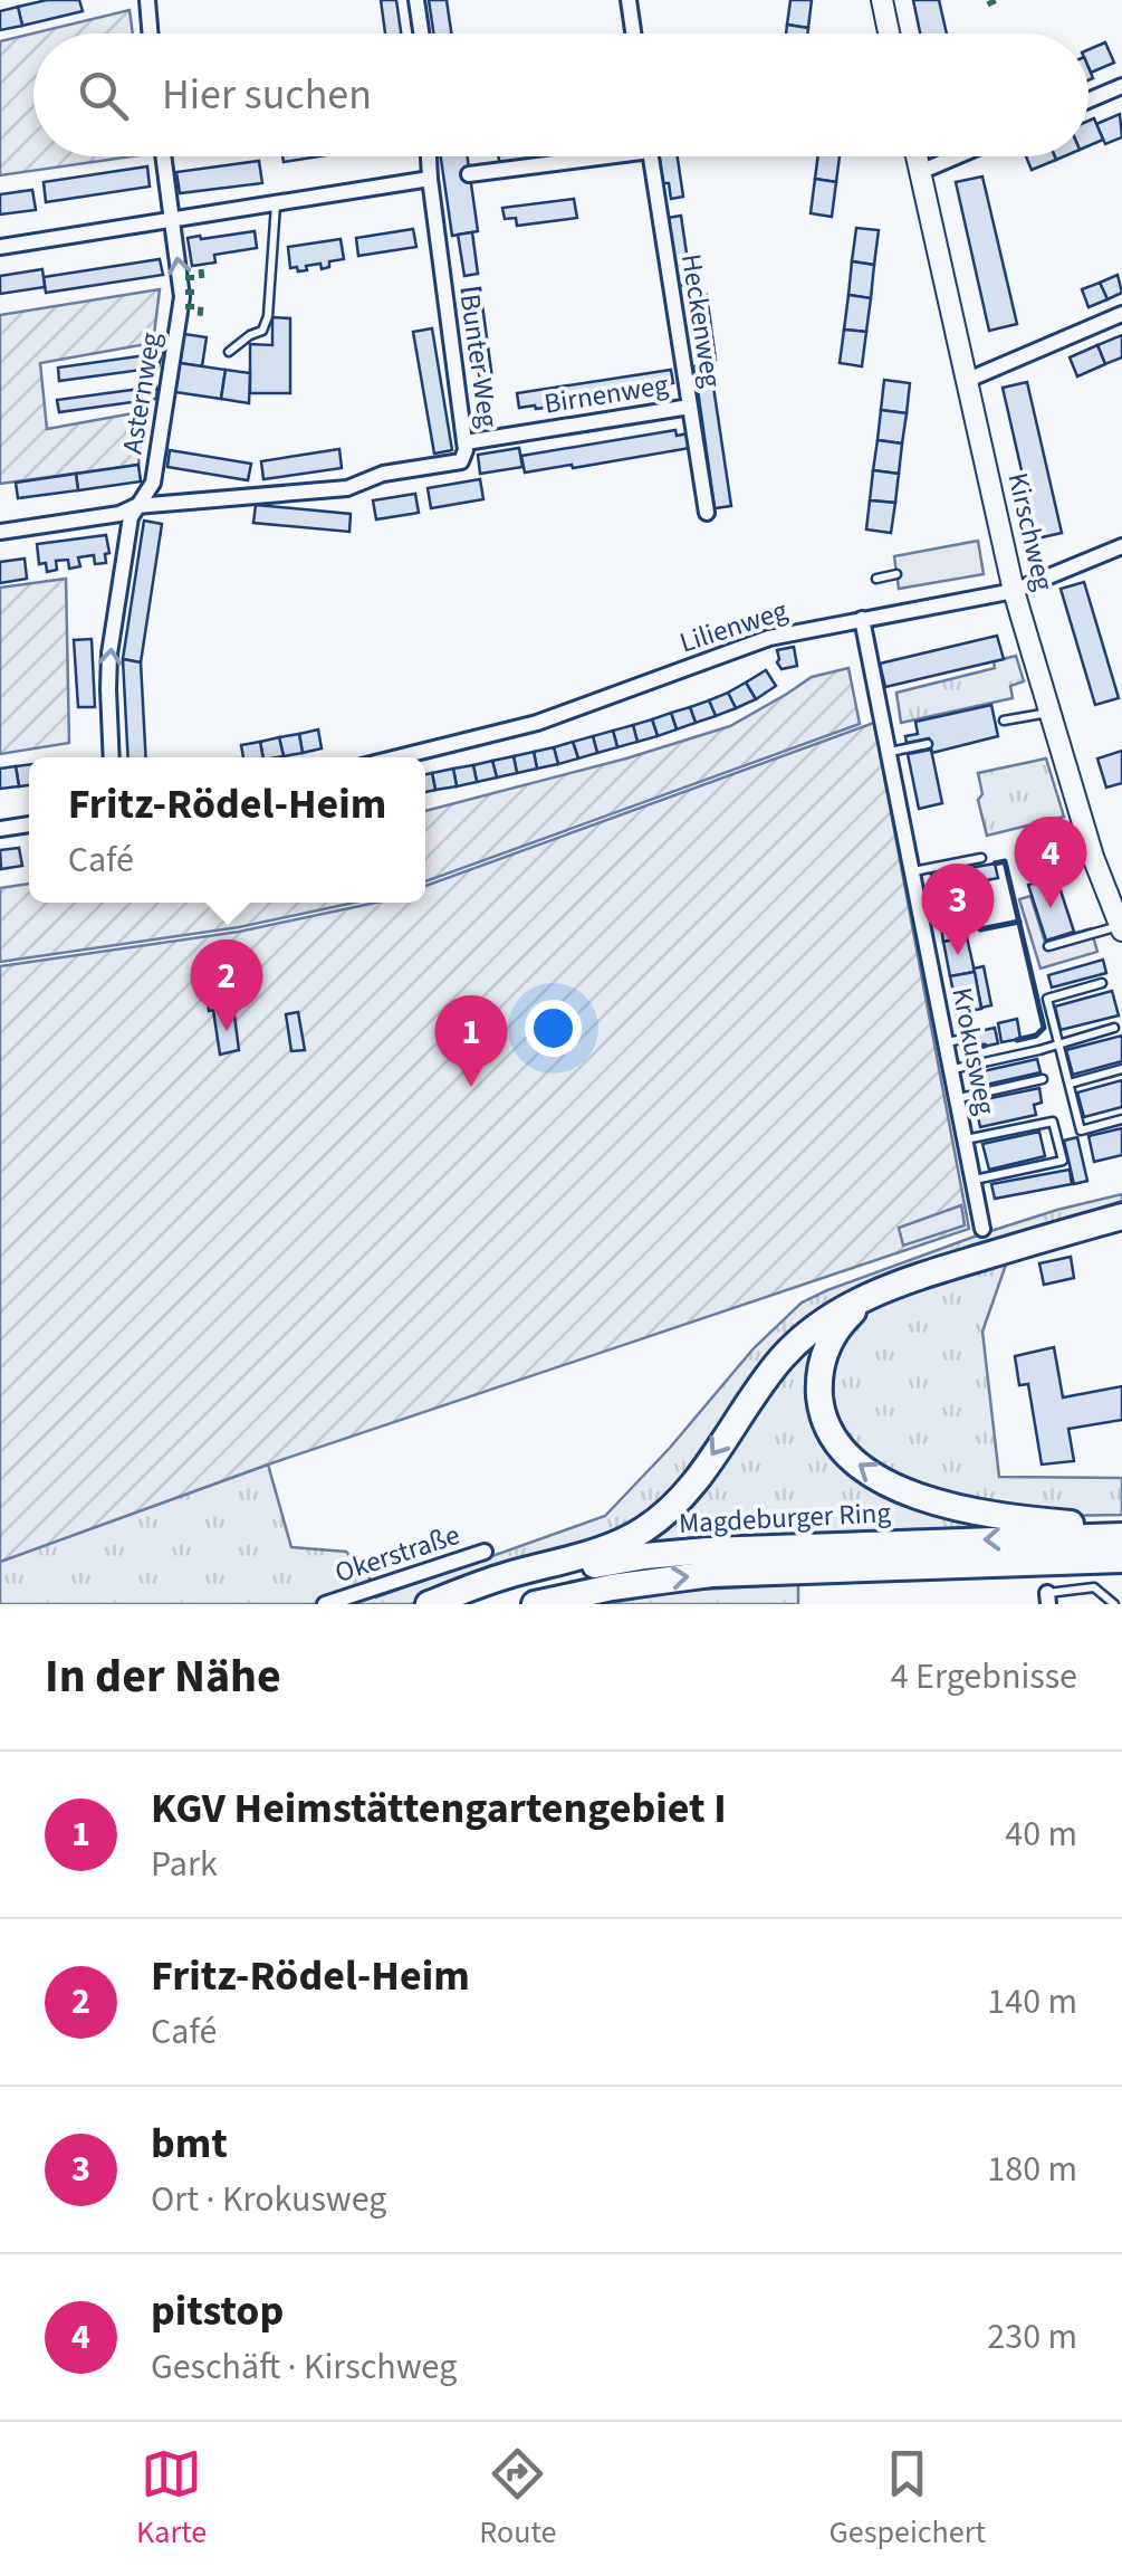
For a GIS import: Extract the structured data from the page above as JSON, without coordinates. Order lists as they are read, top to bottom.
{
  "streets": {
    "highway": ["Magdeburger Ring"],
    "main road": ["Kirschweg"],
    "street": [
      "Heckenweg",
      "Bunter Weg",
      "Asternweg",
      "Birnenweg",
      "Lilienweg",
      "Krokusweg",
      "Okerstraße"
    ]
  },
  "crossings": [
    ["Heckenweg", "Birnenweg"],
    ["Bunter Weg", "Asternweg"],
    ["Bunter Weg", "Birnenweg"],
    ["Kirschweg", "Lilienweg"],
    ["Lilienweg", "Krokusweg"]
  ],
  "one_way": ["Asternweg"],
  "page": {
    "search": "Hier suchen",
    "popup": ["Fritz-Rödel-Heim", "Café"],
    "pins": [
      "4",
      "3",
      "2",
      "1"
    ],
    "heading": ["In der Nähe", "4 Ergebnisse"],
    "list": [
      {
        "mark": "1",
        "name": "KGV Heimstättengartengebiet I",
        "note": "Park",
        "value": "40 m"
      },
      {
        "mark": "2",
        "name": "Fritz-Rödel-Heim",
        "note": "Café",
        "value": "140 m"
      },
      {
        "mark": "3",
        "name": "bmt",
        "note": "Ort · Krokusweg",
        "value": "180 m"
      },
      {
        "mark": "4",
        "name": "pitstop",
        "note": "Geschäft · Kirschweg",
        "value": "230 m"
      }
    ],
    "nav": ["Karte", "Route", "Gespeichert"]
  }
}
